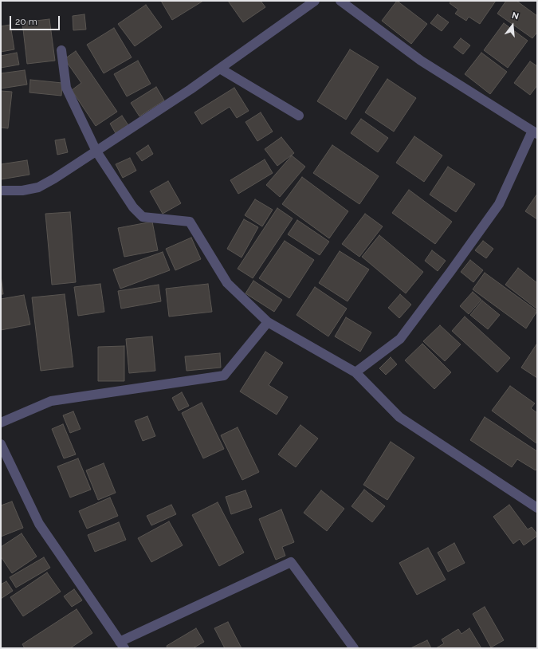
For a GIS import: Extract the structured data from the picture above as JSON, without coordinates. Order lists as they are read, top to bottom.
{
  "scale_bar": "20 m",
  "north": "top"
}
